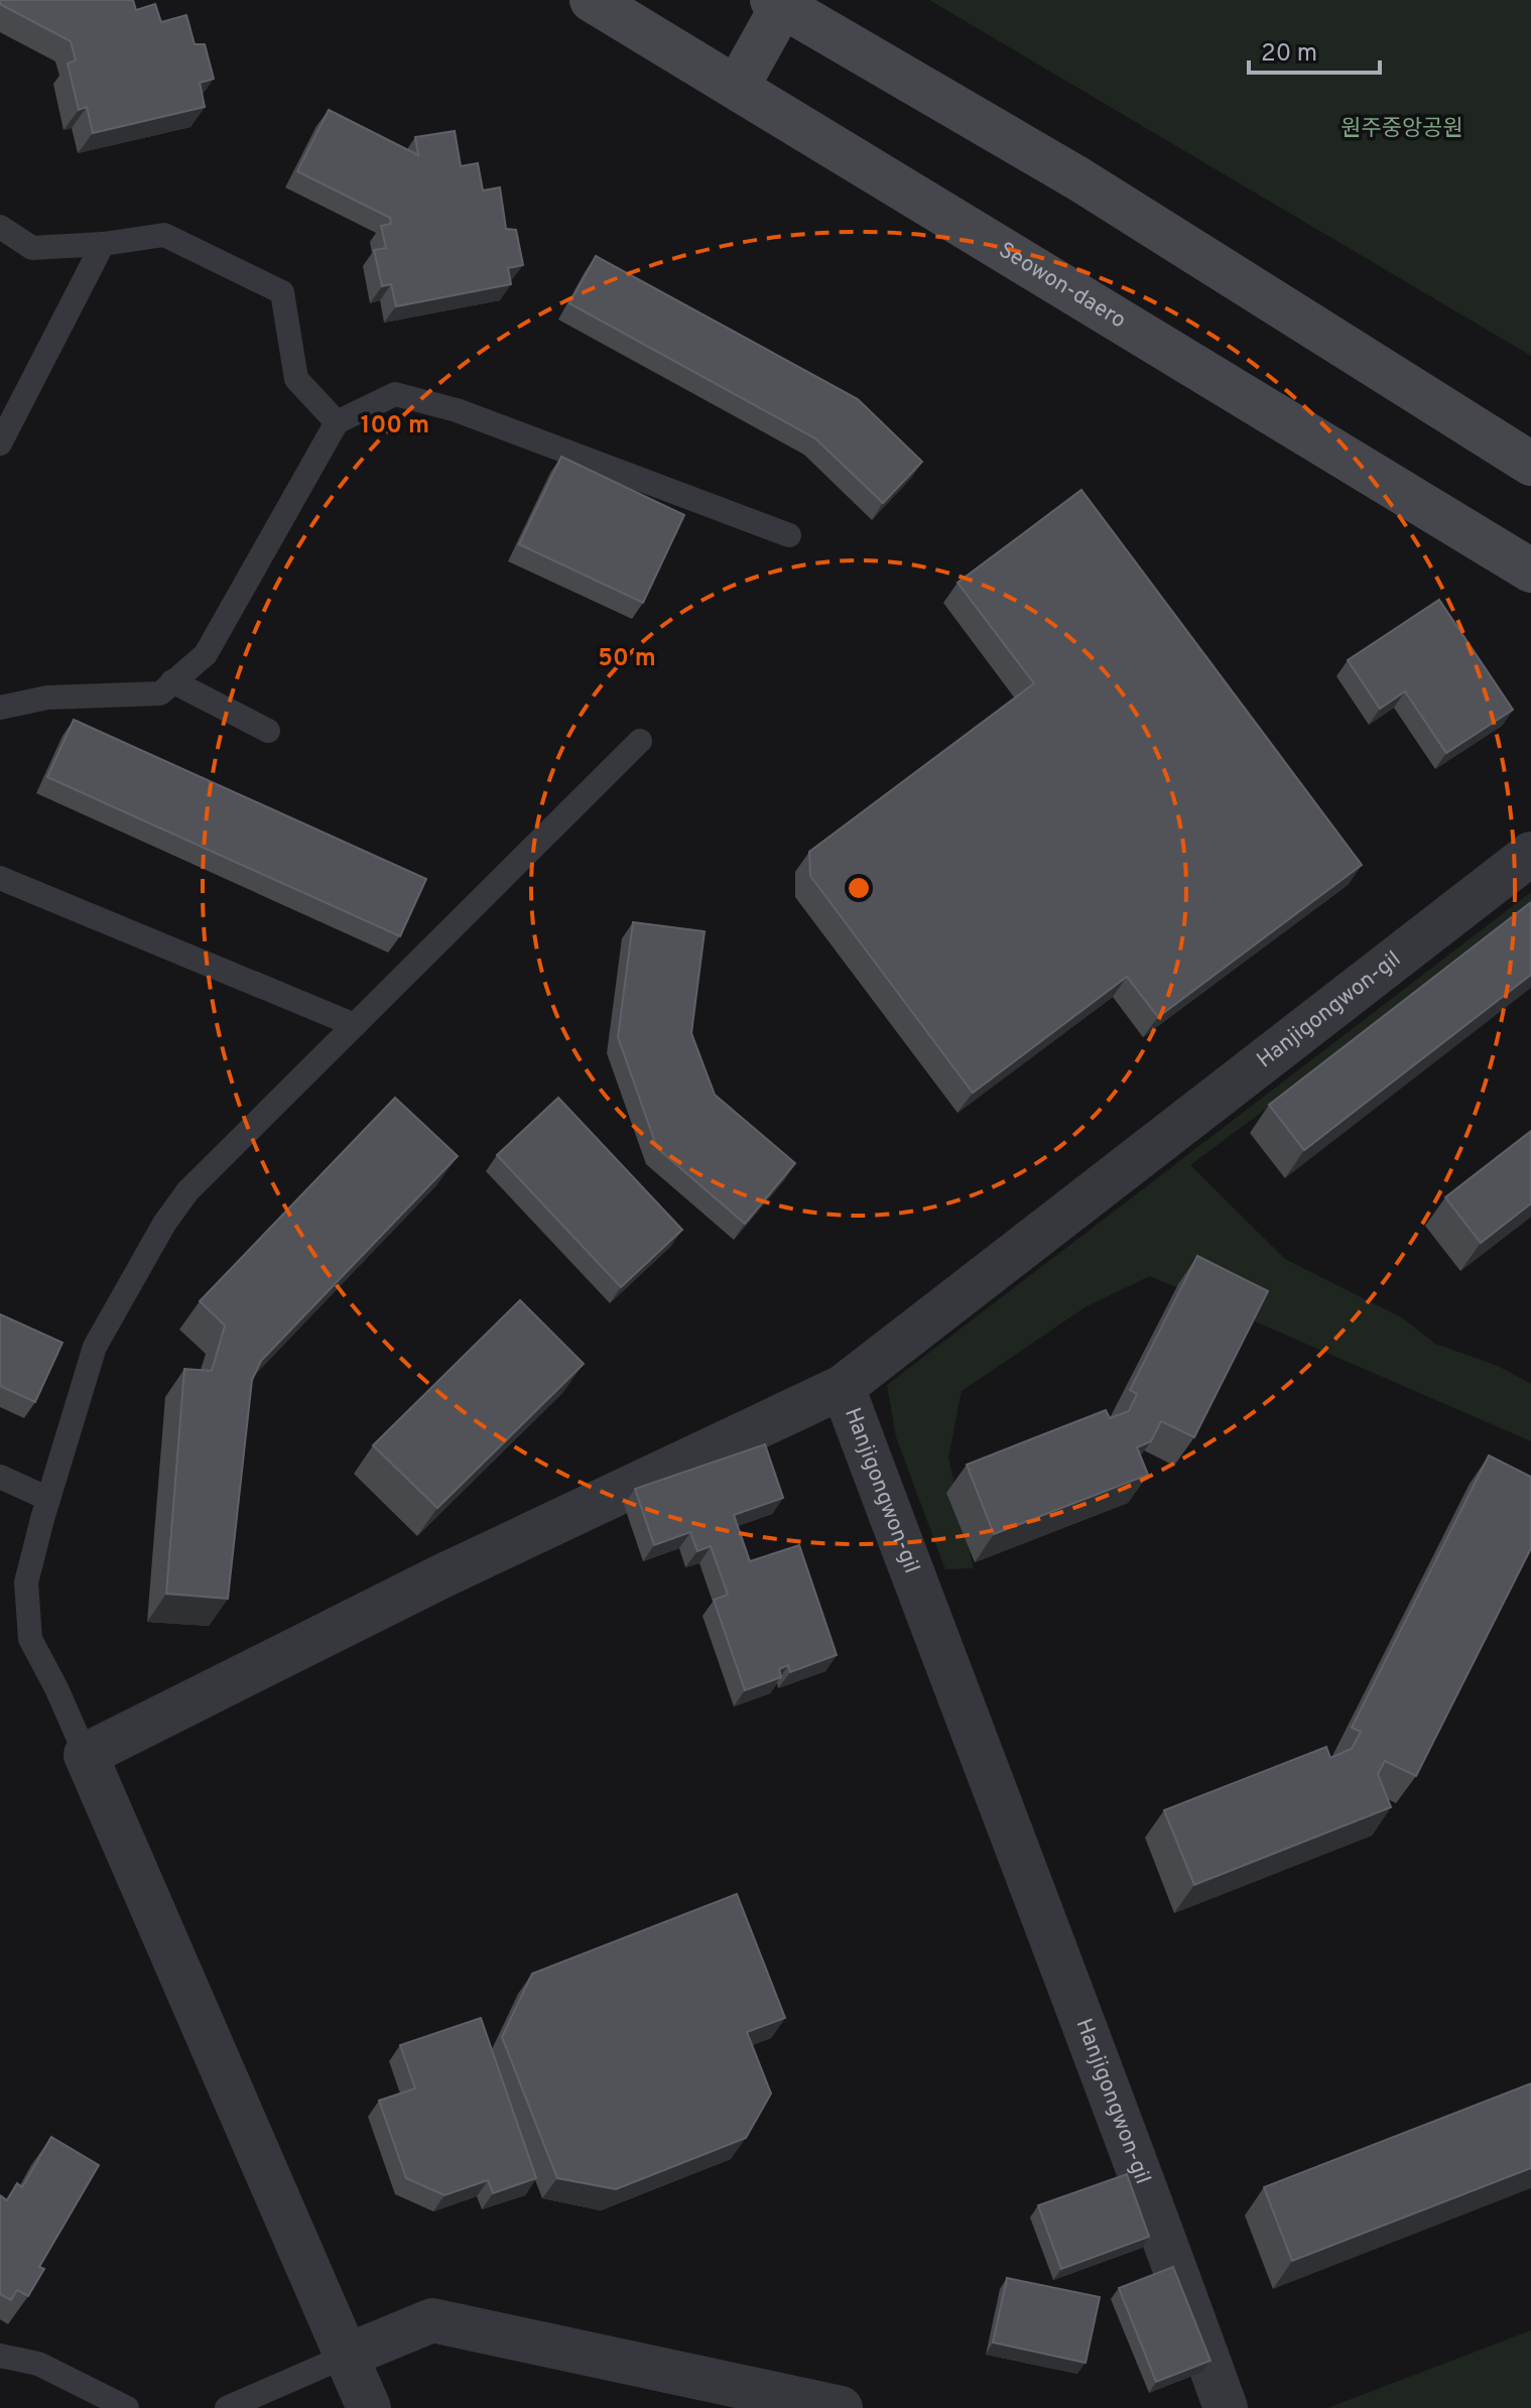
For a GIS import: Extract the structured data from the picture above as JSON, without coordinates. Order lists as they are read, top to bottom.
{
  "streets": {
    "street": ["Seowon-daero", "Hanjigongwon-gil"]
  },
  "parks": ["원주중앙공원"],
  "scale_bar": "20 m",
  "rings": ["100 m", "50 m"]
}
